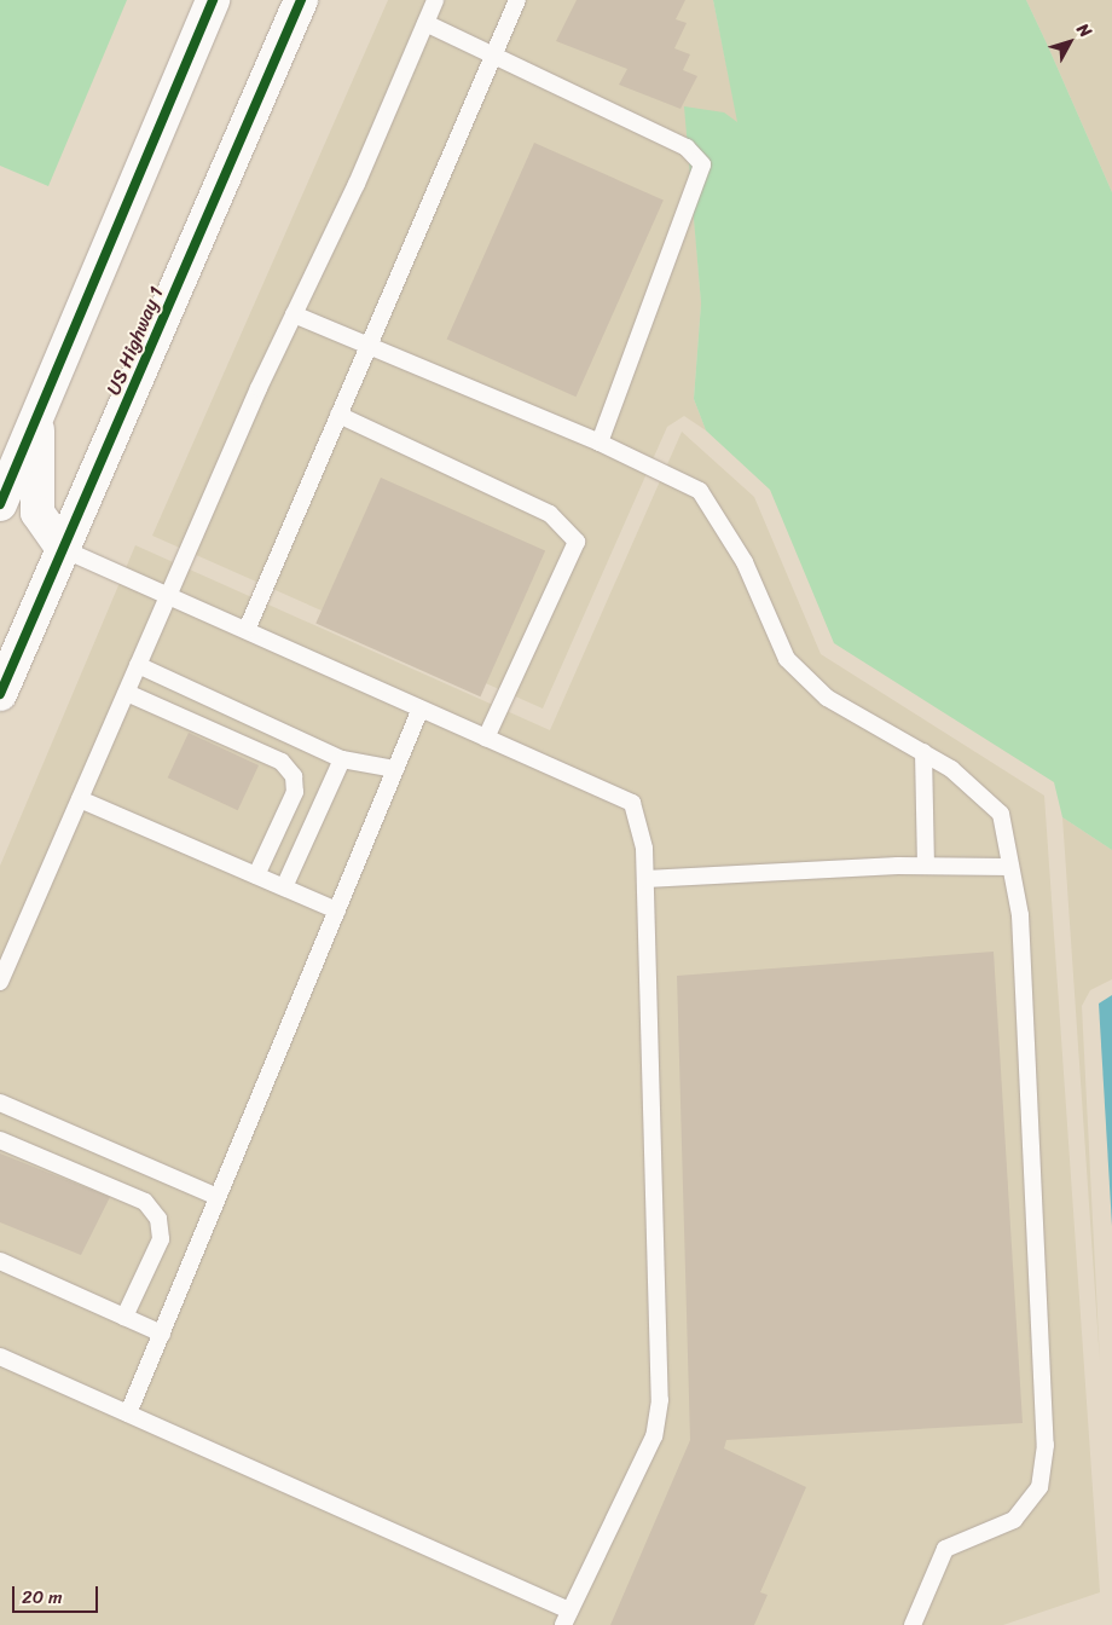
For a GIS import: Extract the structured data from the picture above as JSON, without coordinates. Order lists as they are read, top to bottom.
{
  "streets": {
    "main road": ["US Highway 1"]
  },
  "scale_bar": "20 m",
  "north": "top right"
}
